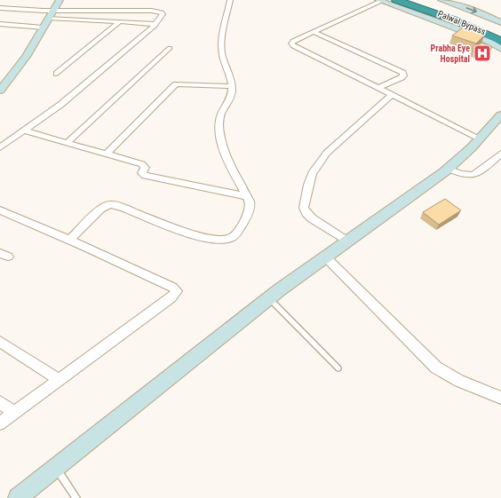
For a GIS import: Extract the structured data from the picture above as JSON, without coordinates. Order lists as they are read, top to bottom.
{
  "streets": {
    "highway": ["Palwal Bypass"]
  },
  "places": {
    "hospital": ["Prabha Eye Hospital"]
  }
}
